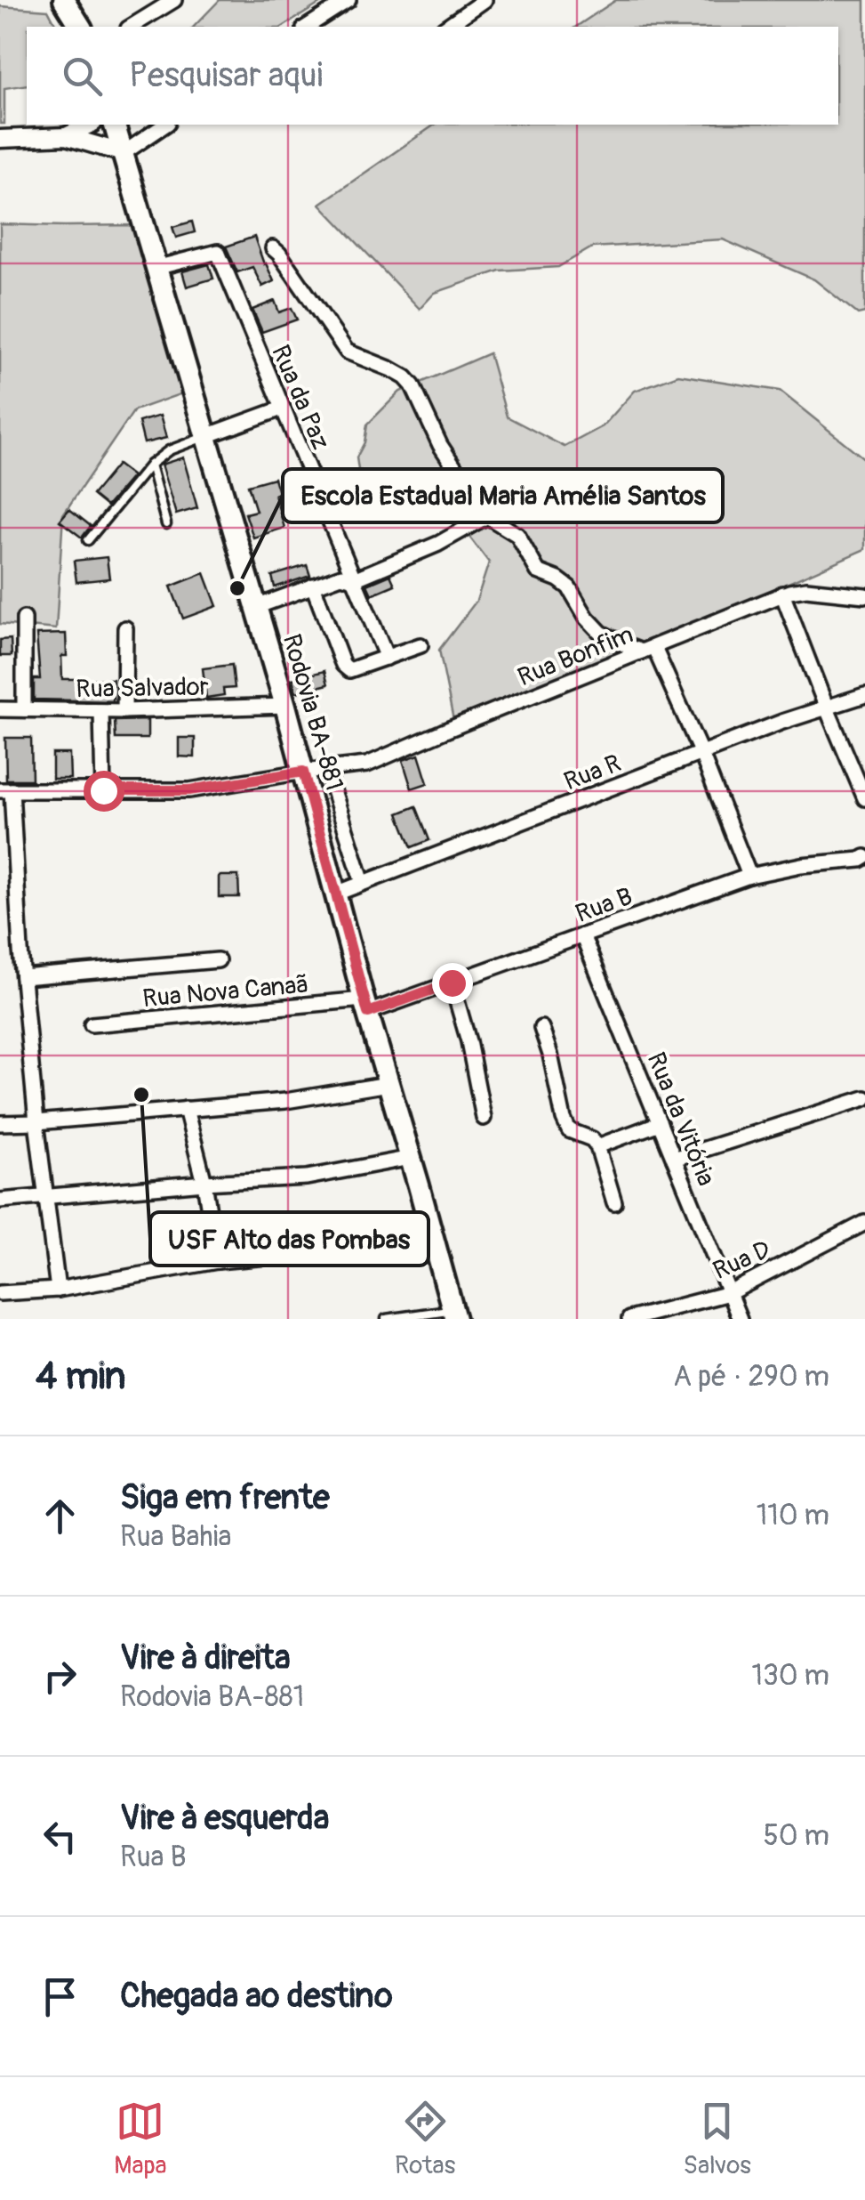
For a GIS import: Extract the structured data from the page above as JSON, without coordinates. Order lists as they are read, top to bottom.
{
  "streets": {
    "main road": ["Rodovia BA-881"],
    "street": [
      "Rua da Paz",
      "Rua Bonfim",
      "Rua Salvador",
      "Rua R",
      "Rua B",
      "Rua Nova Canaã",
      "Rua da Vitória",
      "Rua D"
    ]
  },
  "crossings": [
    ["Rua da Paz", "Rodovia BA-881"],
    ["Rua Bonfim", "Rodovia BA-881"],
    ["Rua Salvador", "Rodovia BA-881"],
    ["Rodovia BA-881", "Rua R"],
    ["Rodovia BA-881", "Rua B"],
    ["Rodovia BA-881", "Rua Nova Canaã"],
    ["Rua B", "Rua Nova Canaã"],
    ["Rua B", "Rua da Vitória"],
    ["Rua da Vitória", "Rua D"]
  ],
  "places": ["Escola Estadual Maria Amélia Santos", "USF Alto das Pombas"],
  "page": {
    "search": "Pesquisar aqui",
    "heading": ["4 min", "A pé · 290 m"],
    "list": [
      ["Siga em frente", "Rua Bahia", "110 m"],
      ["Vire à direita", "Rodovia BA-881", "130 m"],
      ["Vire à esquerda", "Rua B", "50 m"],
      "Chegada ao destino"
    ],
    "nav": ["Mapa", "Rotas", "Salvos"]
  }
}
